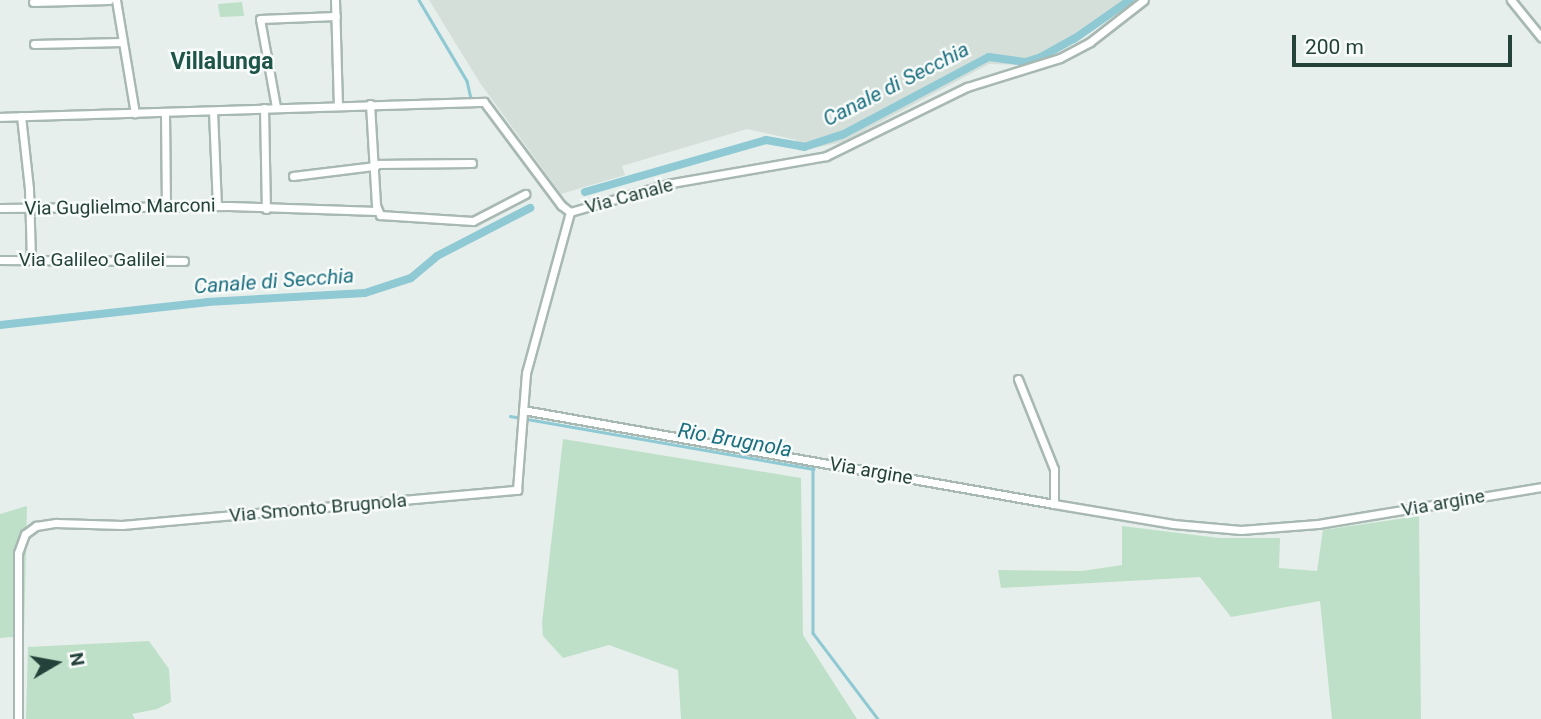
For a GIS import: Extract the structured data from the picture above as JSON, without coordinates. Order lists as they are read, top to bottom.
{
  "streets": {
    "street": [
      "Via Canale",
      "Via Guglielmo Marconi",
      "Via Galileo Galilei",
      "Via argine",
      "Via Smonto Brugnola"
    ]
  },
  "crossings": [
    ["Via Canale", "Via Smonto Brugnola"],
    ["Via argine", "Via Smonto Brugnola"]
  ],
  "districts": ["Villalunga"],
  "water": ["Canale di Secchia", "Rio Brugnola"],
  "scale_bar": "200 m",
  "north": "right"
}
